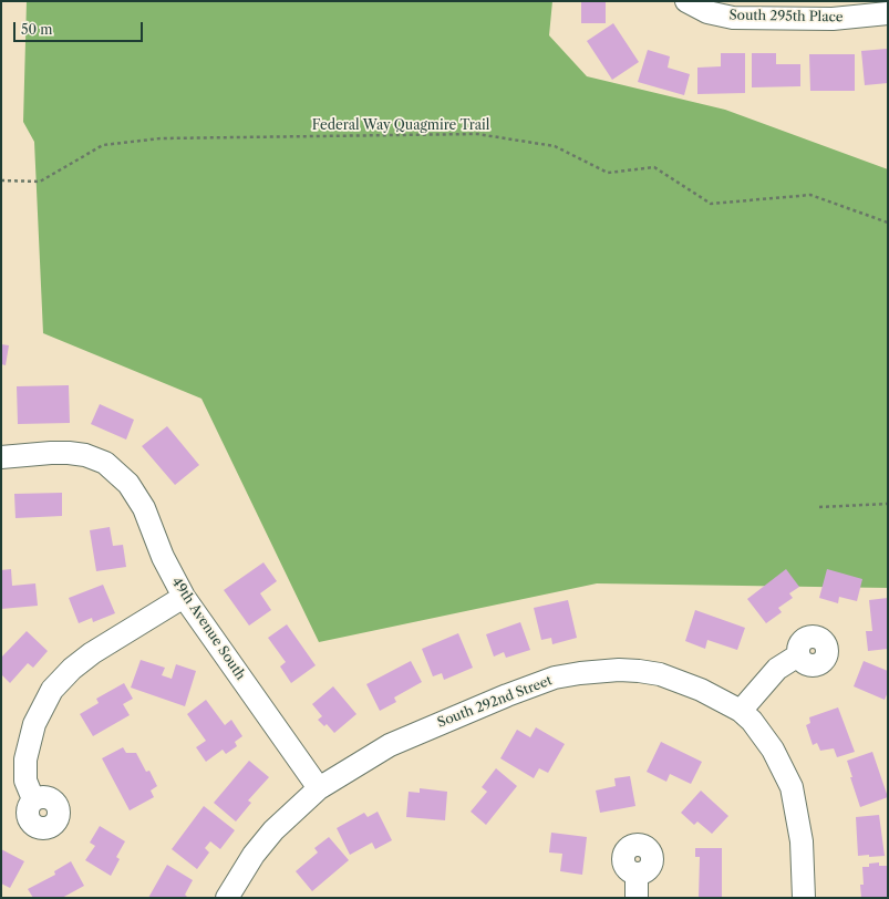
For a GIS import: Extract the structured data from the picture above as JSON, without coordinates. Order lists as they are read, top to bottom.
{
  "streets": {
    "street": ["South 295th Place", "49th Avenue South", "South 292nd Street"],
    "path": ["Federal Way Quagmire Trail"]
  },
  "crossings": [
    ["49th Avenue South", "South 292nd Street"]
  ],
  "scale_bar": "50 m"
}
